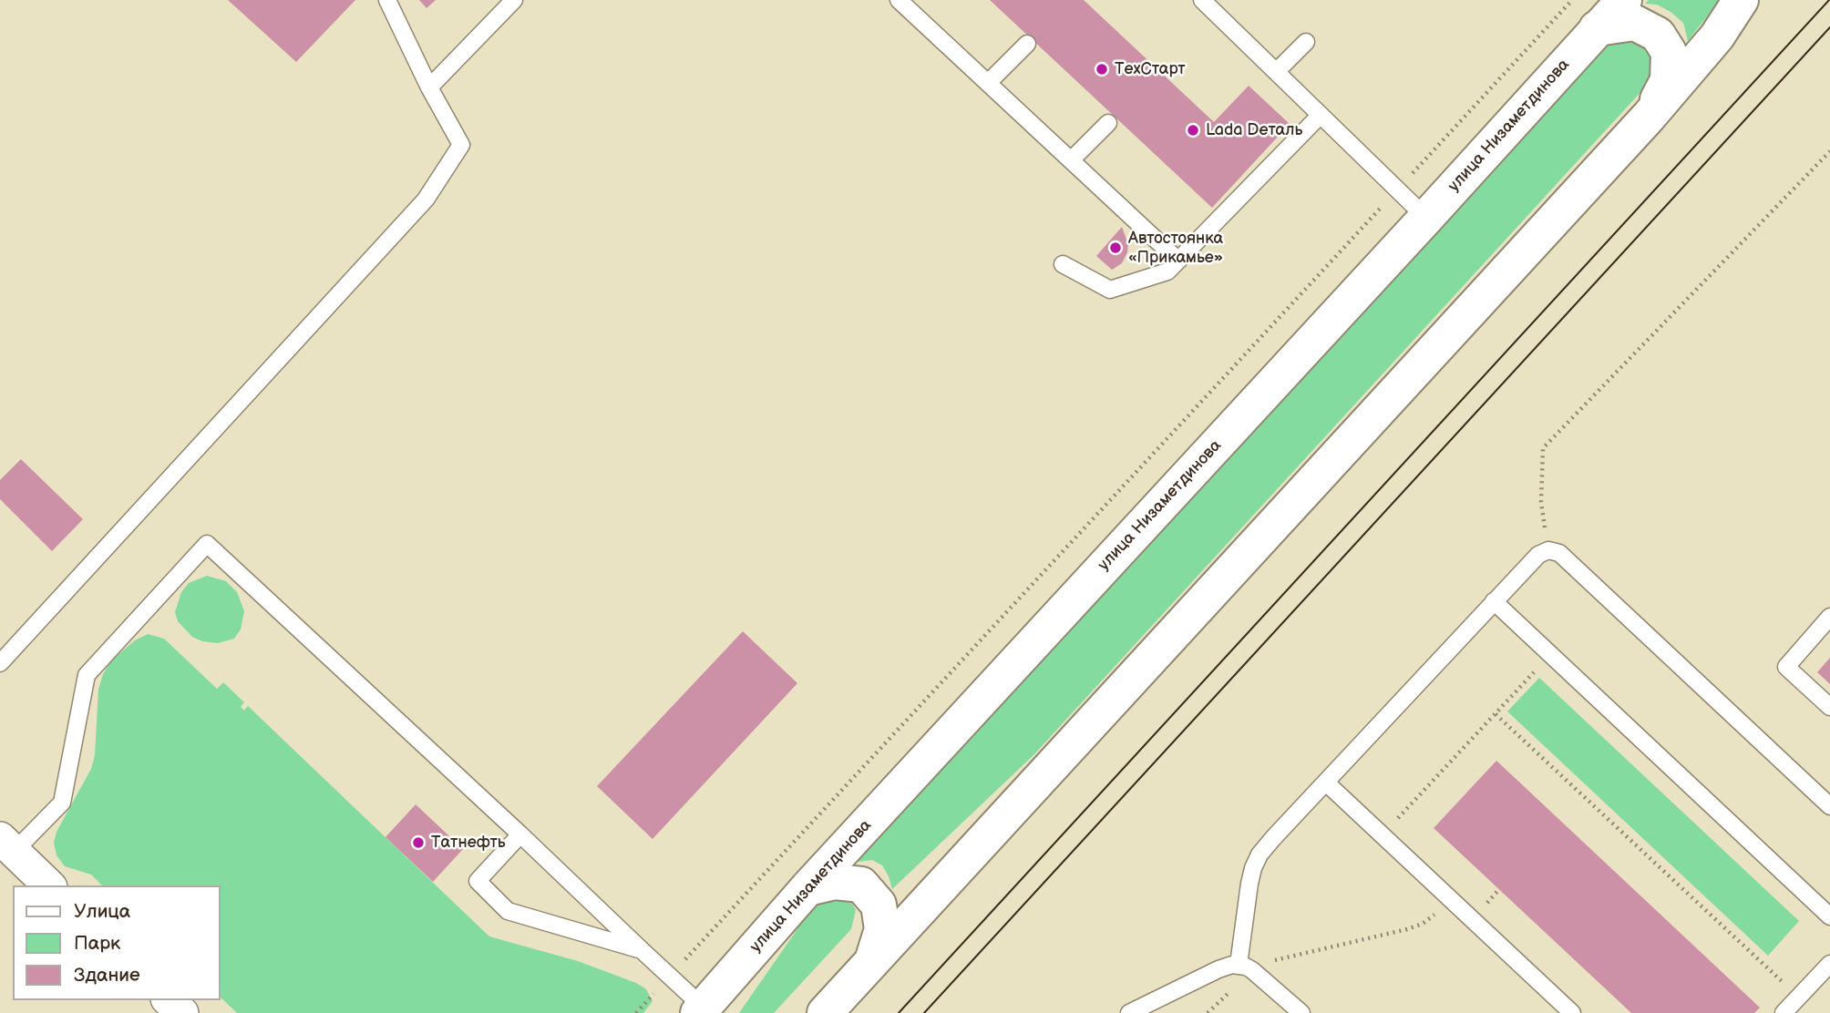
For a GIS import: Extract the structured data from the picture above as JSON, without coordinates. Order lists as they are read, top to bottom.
{
  "streets": {
    "main road": ["улица Низаметдинова"]
  },
  "places": [
    "ТехСтарт",
    "Lada Dеталь",
    "Автостоянка «Прикамье»",
    "Татнефть"
  ],
  "legend": ["Улица", "Парк", "Здание"]
}
